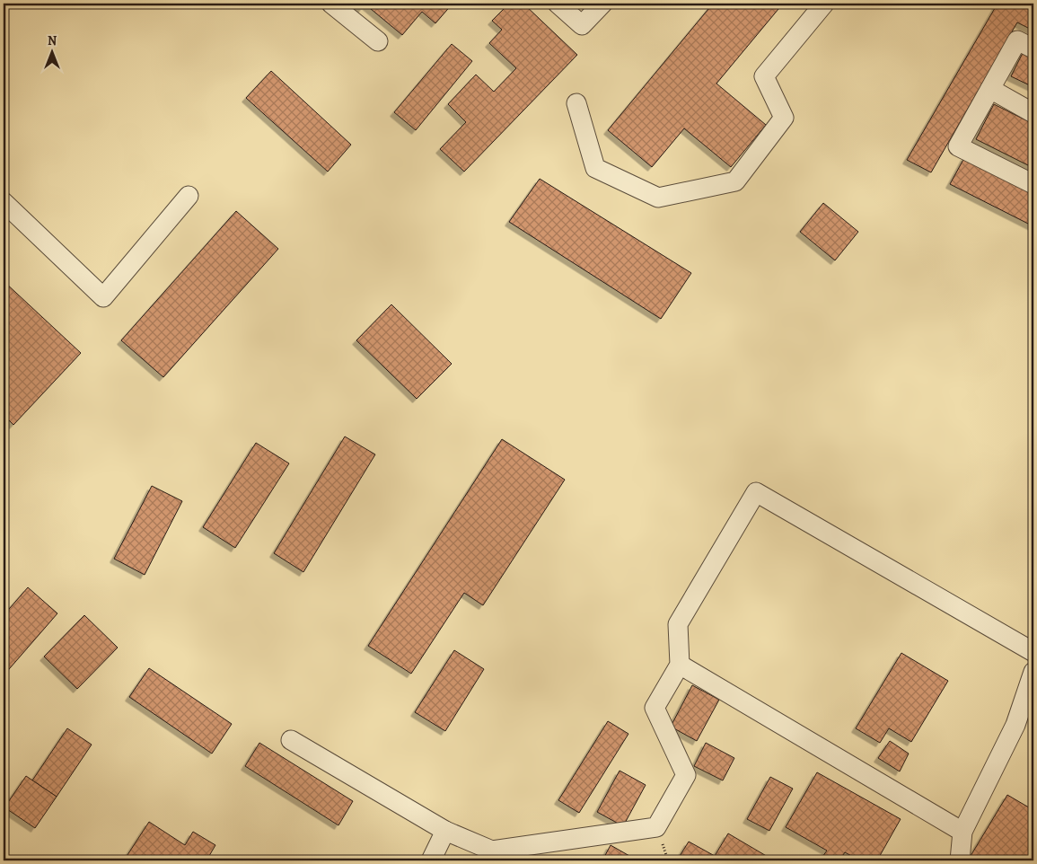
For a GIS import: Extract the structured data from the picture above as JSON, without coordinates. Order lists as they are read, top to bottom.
{
  "north": "top"
}
